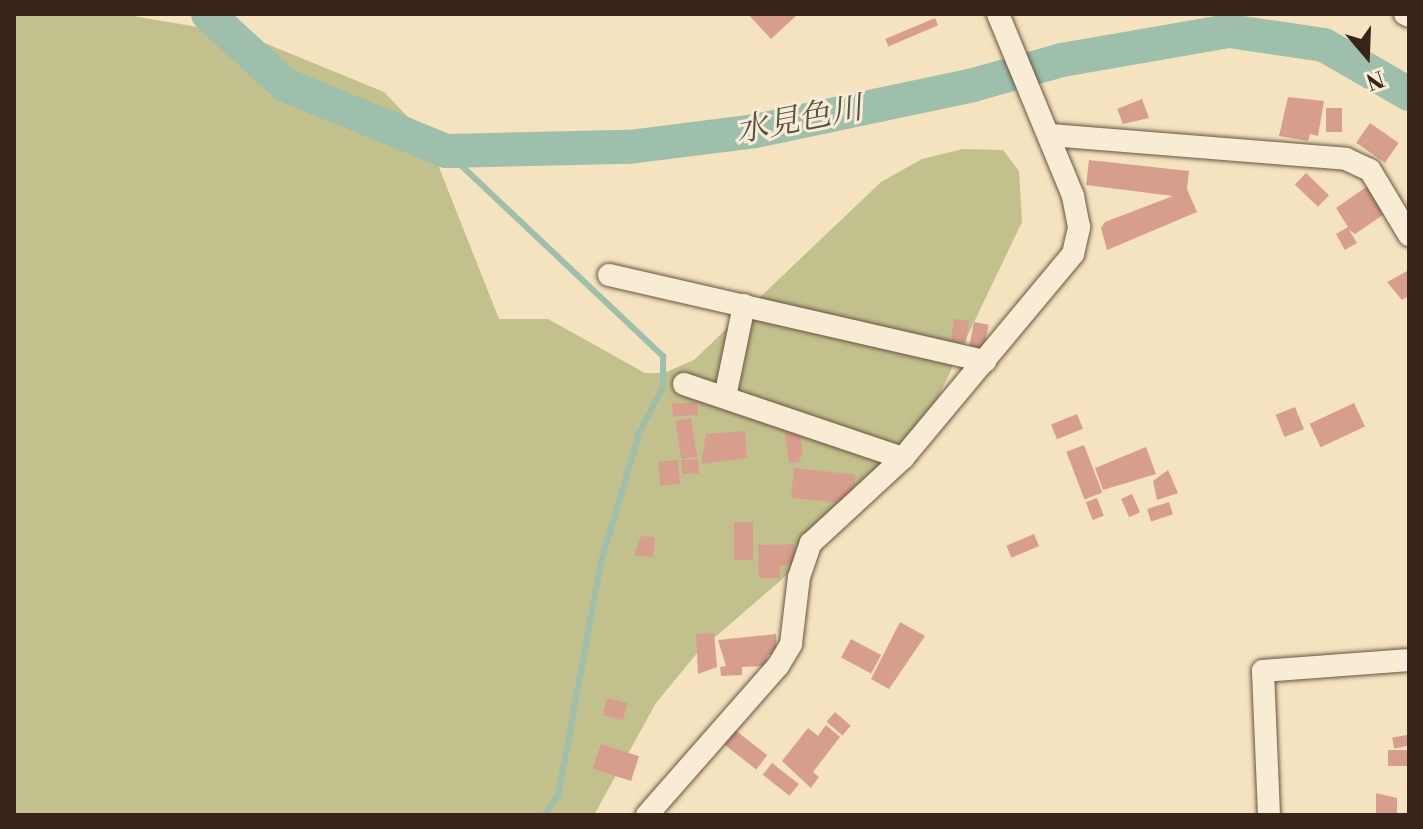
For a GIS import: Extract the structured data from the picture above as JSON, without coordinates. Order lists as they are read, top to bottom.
{
  "water": ["水見色川"],
  "north": "bottom"
}
